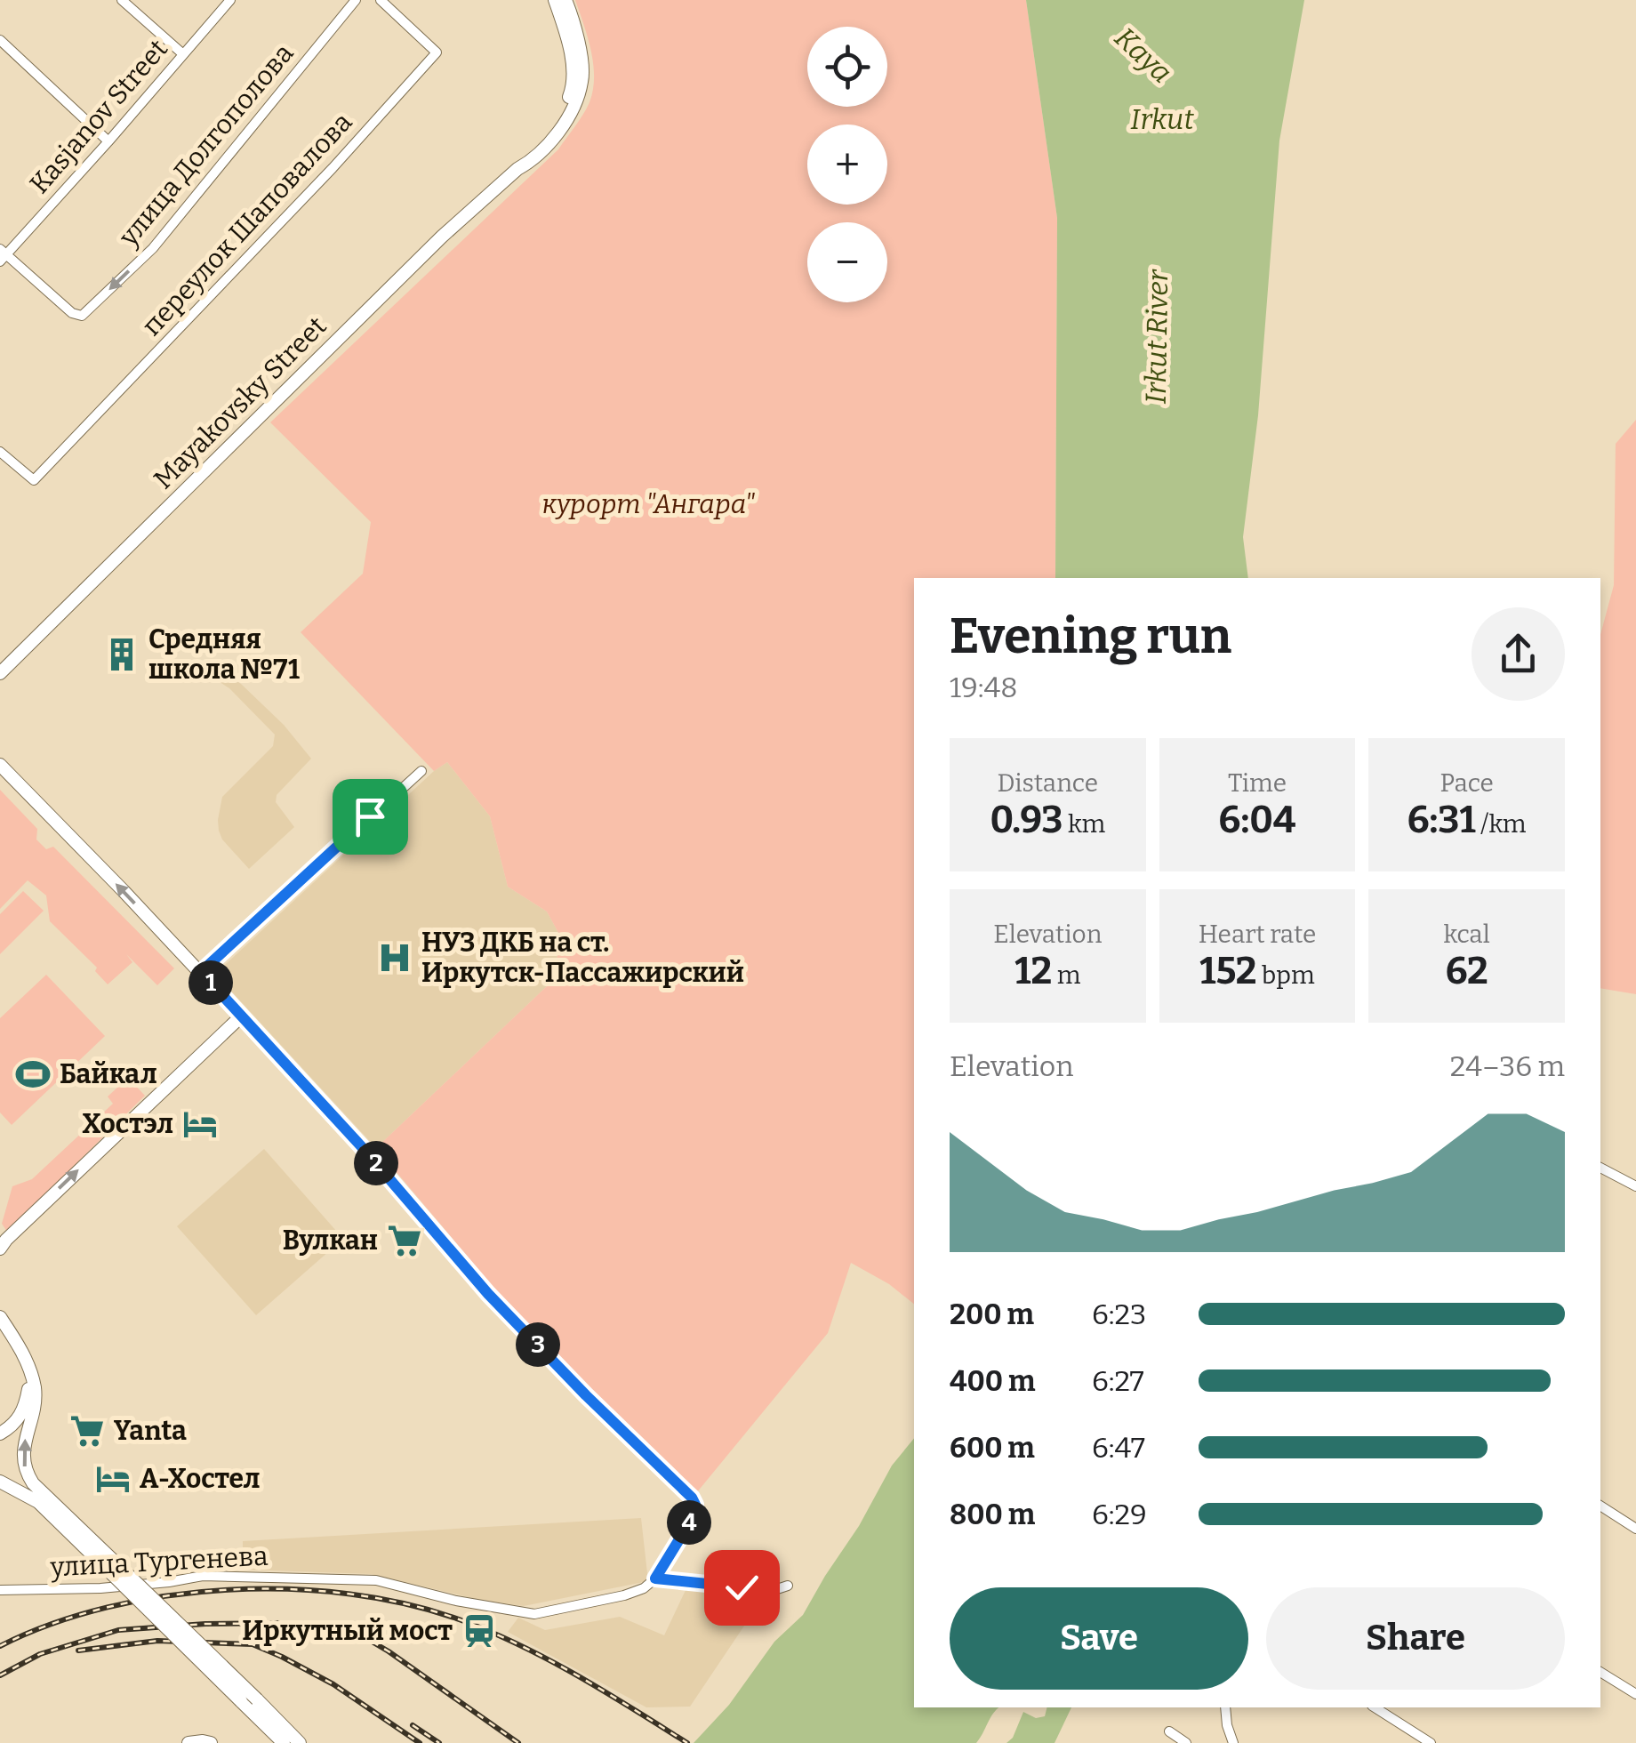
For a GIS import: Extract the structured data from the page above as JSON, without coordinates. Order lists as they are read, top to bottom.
{
  "streets": {
    "main road": ["Mayakovsky Street"],
    "street": [
      "Kasjanov Street",
      "улица Долгополова",
      "переулок Шаповалова",
      "улица Тургенева"
    ]
  },
  "crossings": [
    ["Kasjanov Street", "улица Долгополова"]
  ],
  "one_way": ["улица Долгополова"],
  "water": ["Kaya", "Irkut", "Irkut River"],
  "parks": ["курорт \"Ангара\""],
  "places": {
    "building": ["Средняя школа №71"],
    "hospital": ["НУЗ ДКБ на ст. Иркутск-Пассажирский"],
    "sports": ["Байкал"],
    "hotel": ["Хостэл", "А-Хостел"],
    "supermarket": ["Вулкан", "Yanta"],
    "station": ["Иркутный мост"]
  },
  "page": {
    "map_buttons": ["+", "−"],
    "heading": ["Evening run", "19:48"],
    "stats": [
      ["Distance", "0.93 km"],
      ["Time", "6:04"],
      ["Pace", "6:31 /km"],
      ["Elevation", "12 m"],
      ["Heart rate", "152 bpm"],
      ["kcal", "62"]
    ],
    "pins": [
      "1",
      "2",
      "3",
      "4"
    ],
    "chart": ["Elevation", "24–36 m"],
    "list": [
      {
        "name": "200 m",
        "note": "6:23"
      },
      {
        "name": "400 m",
        "note": "6:27"
      },
      {
        "name": "600 m",
        "note": "6:47"
      },
      {
        "name": "800 m",
        "note": "6:29"
      }
    ],
    "buttons": ["Save", "Share"]
  }
}
